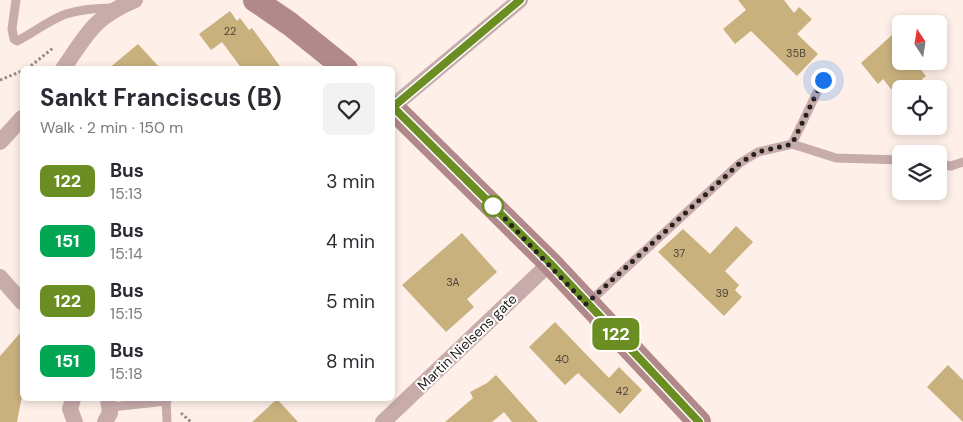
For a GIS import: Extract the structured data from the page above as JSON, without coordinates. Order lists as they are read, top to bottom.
{
  "streets": {
    "street": ["Martin Nielsens gate"]
  },
  "lines": ["bus line 122"],
  "house_numbers": [
    "22",
    "35B",
    "37",
    "3A",
    "39",
    "40",
    "42"
  ],
  "north": "top",
  "page": {
    "on_map": "122",
    "heading": ["Sankt Franciscus (B)", "Walk · 2 min · 150 m"],
    "list": [
      {
        "mark": "122",
        "name": "Bus",
        "note": "15:13",
        "value": "3 min"
      },
      {
        "mark": "151",
        "name": "Bus",
        "note": "15:14",
        "value": "4 min"
      },
      {
        "mark": "122",
        "name": "Bus",
        "note": "15:15",
        "value": "5 min"
      },
      {
        "mark": "151",
        "name": "Bus",
        "note": "15:18",
        "value": "8 min"
      }
    ]
  }
}
